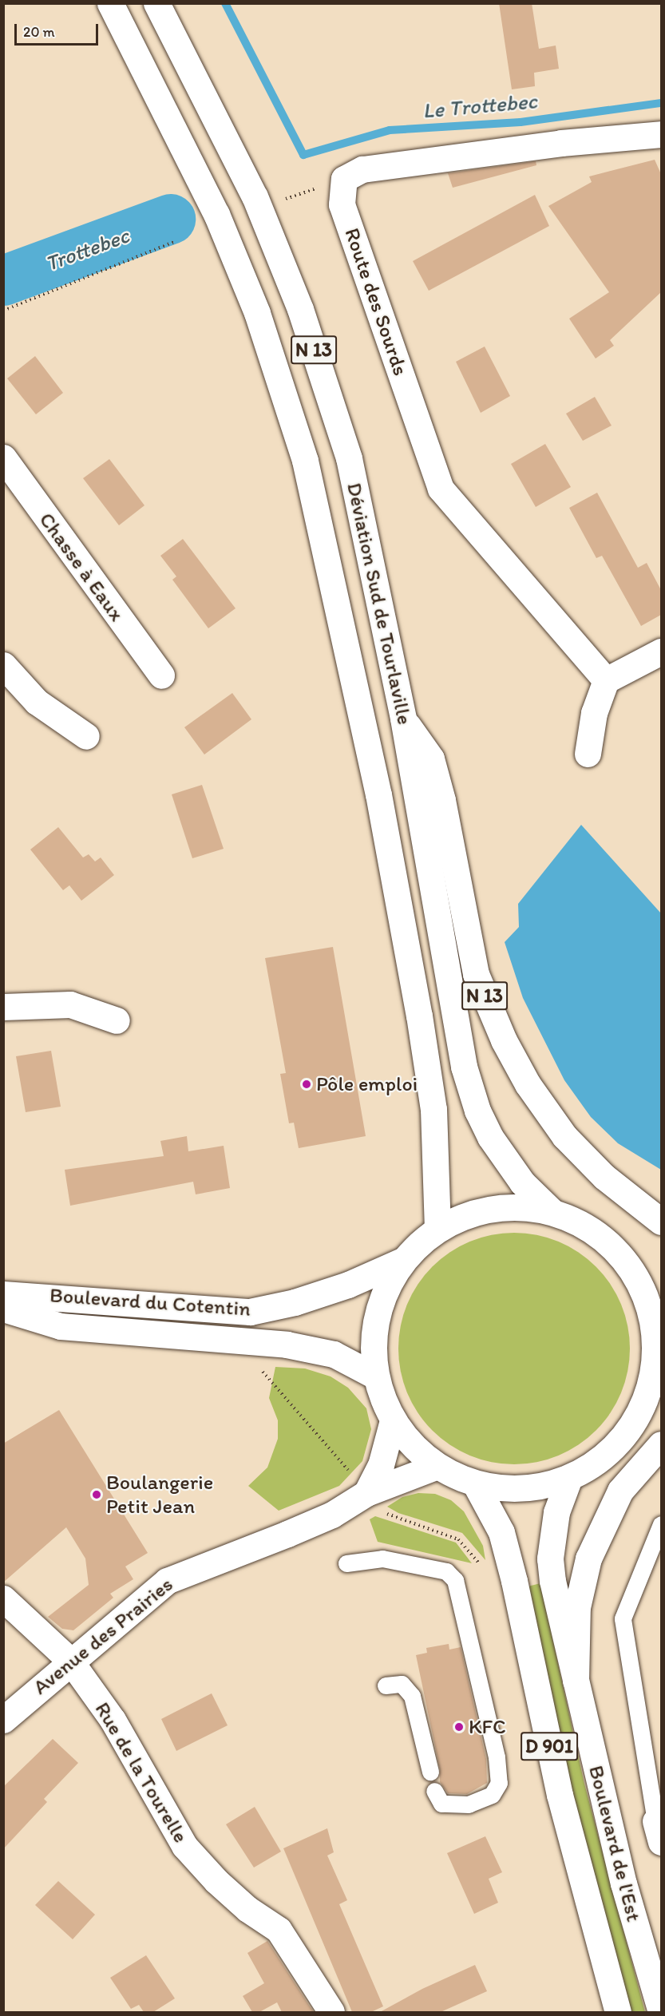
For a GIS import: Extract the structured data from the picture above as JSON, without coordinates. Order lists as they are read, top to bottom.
{
  "streets": {
    "main road": [
      "Route des Sourds",
      "N 13",
      "Chasse à Eaux",
      "Déviation Sud de Tourlaville",
      "Boulevard du Cotentin",
      "Avenue des Prairies",
      "D 901",
      "Rue de la Tourelle",
      "Boulevard de l'Est"
    ]
  },
  "crossings": [
    ["N 13", "Déviation Sud de Tourlaville"],
    ["Avenue des Prairies", "Rue de la Tourelle"]
  ],
  "water": ["Le Trottebec", "Trottebec"],
  "places": ["Pôle emploi", "Boulangerie Petit Jean", "KFC"],
  "scale_bar": "20 m"
}
